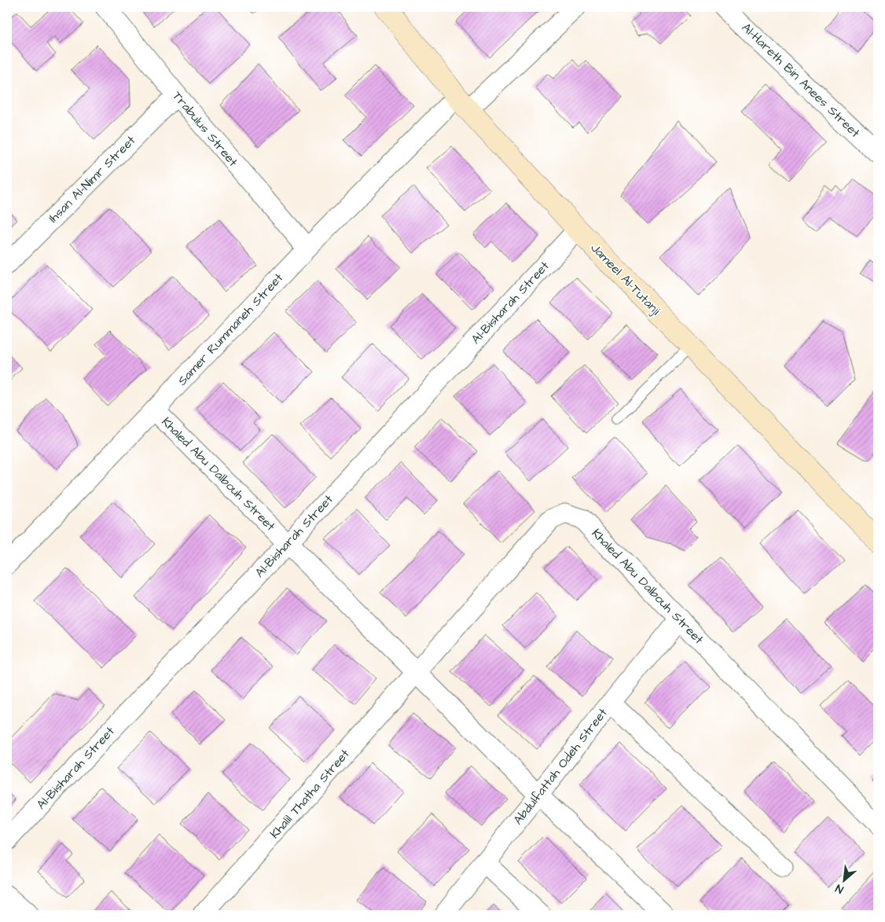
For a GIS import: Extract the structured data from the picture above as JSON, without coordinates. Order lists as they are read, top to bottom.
{
  "streets": {
    "street": [
      "Al-Hareth Bin Anees Street",
      "Trabulus Street",
      "Ihsan Al-Nimr Street",
      "Jameel Al-Tutanji",
      "Al-Bisharah Street",
      "Samer Rummaneh Street",
      "Khaled Abu Dalbouh Street",
      "Abdulfattah Odeh Street",
      "Khalil Thatha Street"
    ]
  },
  "crossings": [
    ["Trabulus Street", "Ihsan Al-Nimr Street"],
    ["Trabulus Street", "Samer Rummaneh Street"],
    ["Jameel Al-Tutanji", "Al-Bisharah Street"],
    ["Jameel Al-Tutanji", "Samer Rummaneh Street"],
    ["Al-Bisharah Street", "Khaled Abu Dalbouh Street"],
    ["Samer Rummaneh Street", "Khaled Abu Dalbouh Street"],
    ["Khaled Abu Dalbouh Street", "Abdulfattah Odeh Street"],
    ["Khaled Abu Dalbouh Street", "Khalil Thatha Street"]
  ],
  "north": "bottom left"
}
